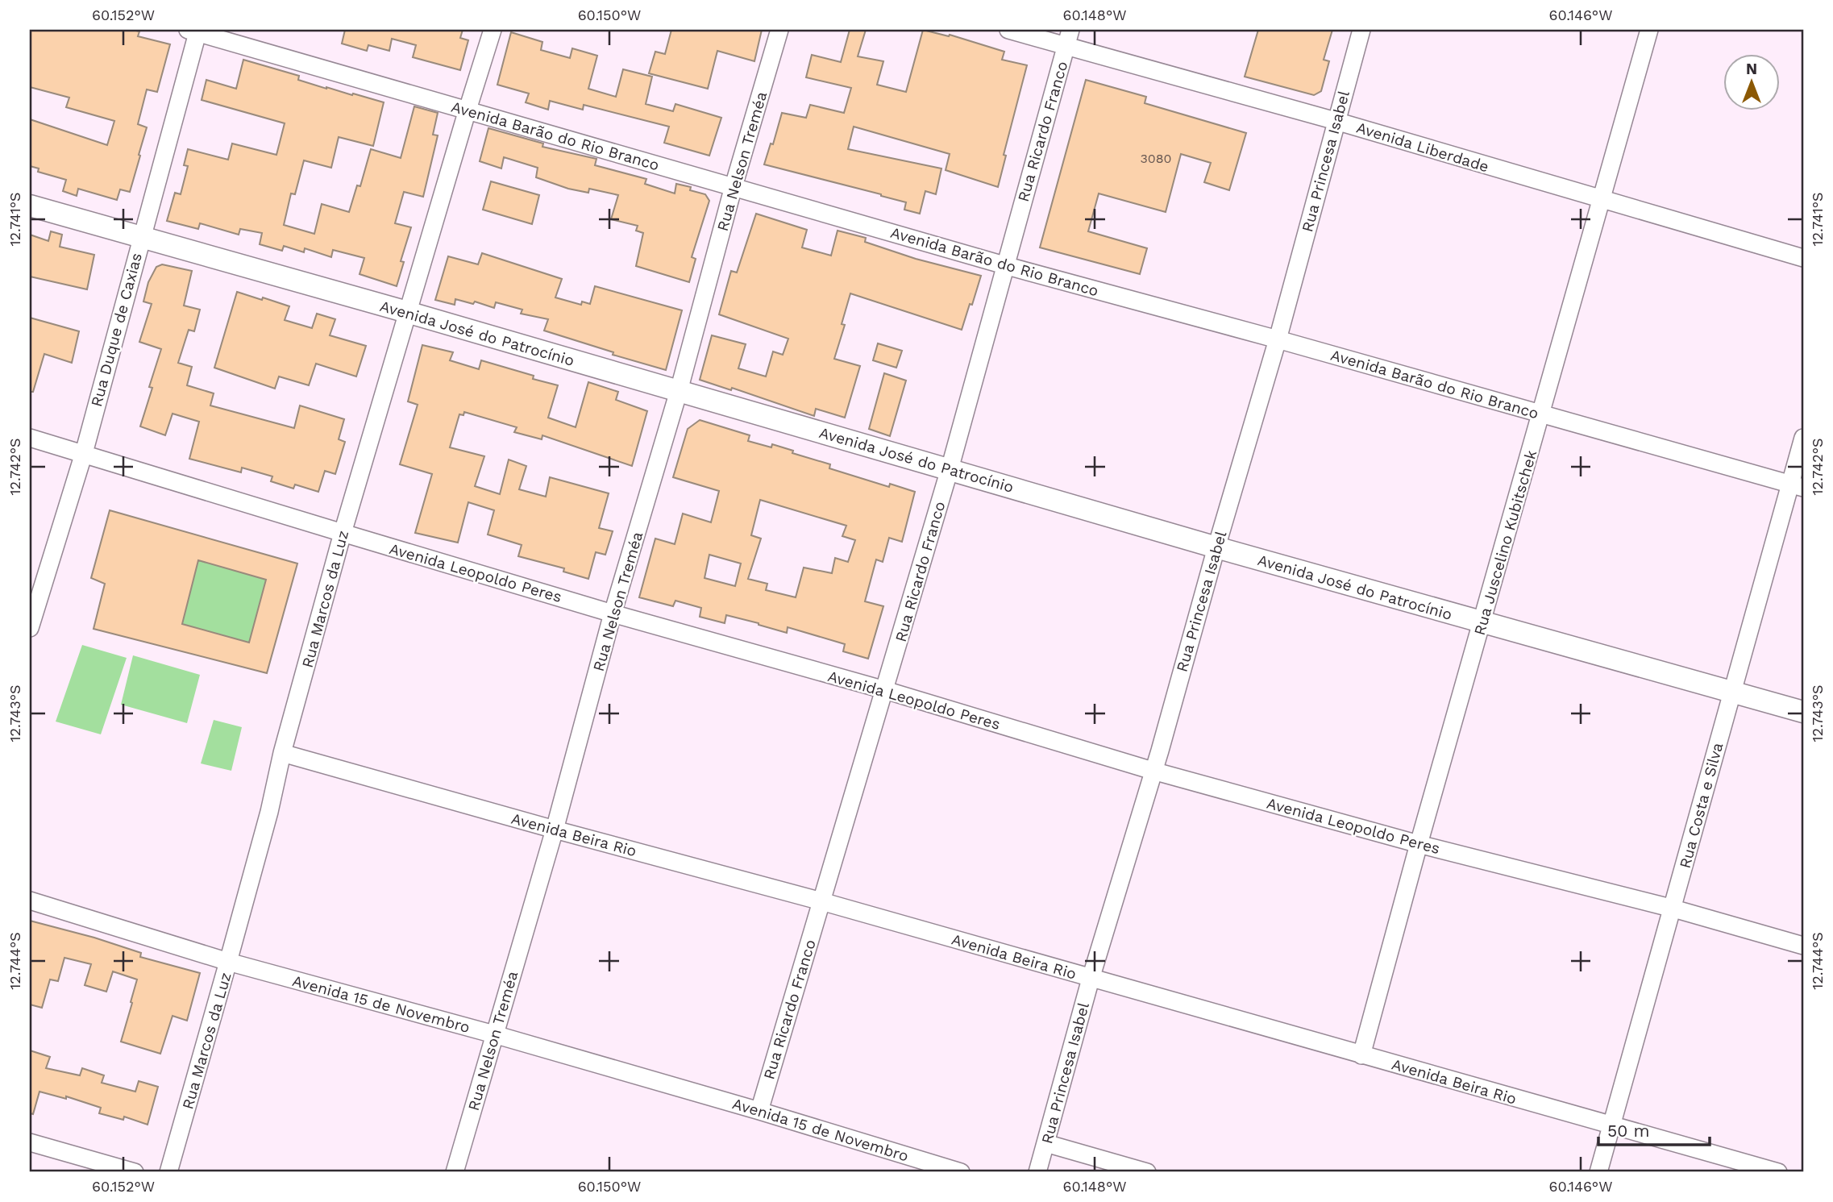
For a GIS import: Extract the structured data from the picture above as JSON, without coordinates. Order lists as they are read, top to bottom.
{
  "streets": {
    "street": [
      "Rua Ricardo Franco",
      "Avenida Barão do Rio Branco",
      "Avenida Liberdade",
      "Rua Nelson Treméa",
      "Rua Princesa Isabel",
      "Rua Duque de Caxias",
      "Avenida José do Patrocínio",
      "Rua Juscelino Kubitschek",
      "Avenida Leopoldo Peres",
      "Rua Marcos da Luz",
      "Rua Costa e Silva",
      "Avenida Beira Rio",
      "Avenida 15 de Novembro"
    ]
  },
  "crossings": [
    ["Rua Ricardo Franco", "Avenida Barão do Rio Branco"],
    ["Rua Ricardo Franco", "Avenida Liberdade"],
    ["Rua Ricardo Franco", "Avenida José do Patrocínio"],
    ["Rua Ricardo Franco", "Avenida Leopoldo Peres"],
    ["Rua Ricardo Franco", "Avenida Beira Rio"],
    ["Rua Ricardo Franco", "Avenida 15 de Novembro"],
    ["Avenida Barão do Rio Branco", "Rua Nelson Treméa"],
    ["Avenida Barão do Rio Branco", "Rua Princesa Isabel"],
    ["Avenida Barão do Rio Branco", "Rua Duque de Caxias"],
    ["Avenida Barão do Rio Branco", "Rua Juscelino Kubitschek"],
    ["Avenida Barão do Rio Branco", "Rua Marcos da Luz"],
    ["Avenida Barão do Rio Branco", "Rua Costa e Silva"],
    ["Avenida Liberdade", "Rua Princesa Isabel"],
    ["Avenida Liberdade", "Rua Juscelino Kubitschek"],
    ["Rua Nelson Treméa", "Avenida José do Patrocínio"],
    ["Rua Nelson Treméa", "Avenida Leopoldo Peres"],
    ["Rua Nelson Treméa", "Avenida Beira Rio"],
    ["Rua Nelson Treméa", "Avenida 15 de Novembro"],
    ["Rua Princesa Isabel", "Avenida José do Patrocínio"],
    ["Rua Princesa Isabel", "Avenida Leopoldo Peres"],
    ["Rua Princesa Isabel", "Avenida Beira Rio"],
    ["Rua Duque de Caxias", "Avenida José do Patrocínio"],
    ["Rua Duque de Caxias", "Avenida Leopoldo Peres"],
    ["Avenida José do Patrocínio", "Rua Juscelino Kubitschek"],
    ["Avenida José do Patrocínio", "Rua Marcos da Luz"],
    ["Avenida José do Patrocínio", "Rua Costa e Silva"],
    ["Rua Juscelino Kubitschek", "Avenida Leopoldo Peres"],
    ["Rua Juscelino Kubitschek", "Avenida Beira Rio"],
    ["Avenida Leopoldo Peres", "Rua Marcos da Luz"],
    ["Avenida Leopoldo Peres", "Rua Costa e Silva"],
    ["Rua Marcos da Luz", "Avenida Beira Rio"],
    ["Rua Marcos da Luz", "Avenida 15 de Novembro"],
    ["Rua Costa e Silva", "Avenida Beira Rio"]
  ],
  "house_numbers": ["3080"],
  "scale_bar": "50 m",
  "north": "top",
  "coordinates": [
    "60.152°W",
    "60.150°W",
    "60.148°W",
    "60.146°W",
    "12.741°S",
    "12.742°S",
    "12.743°S",
    "12.744°S"
  ]
}
